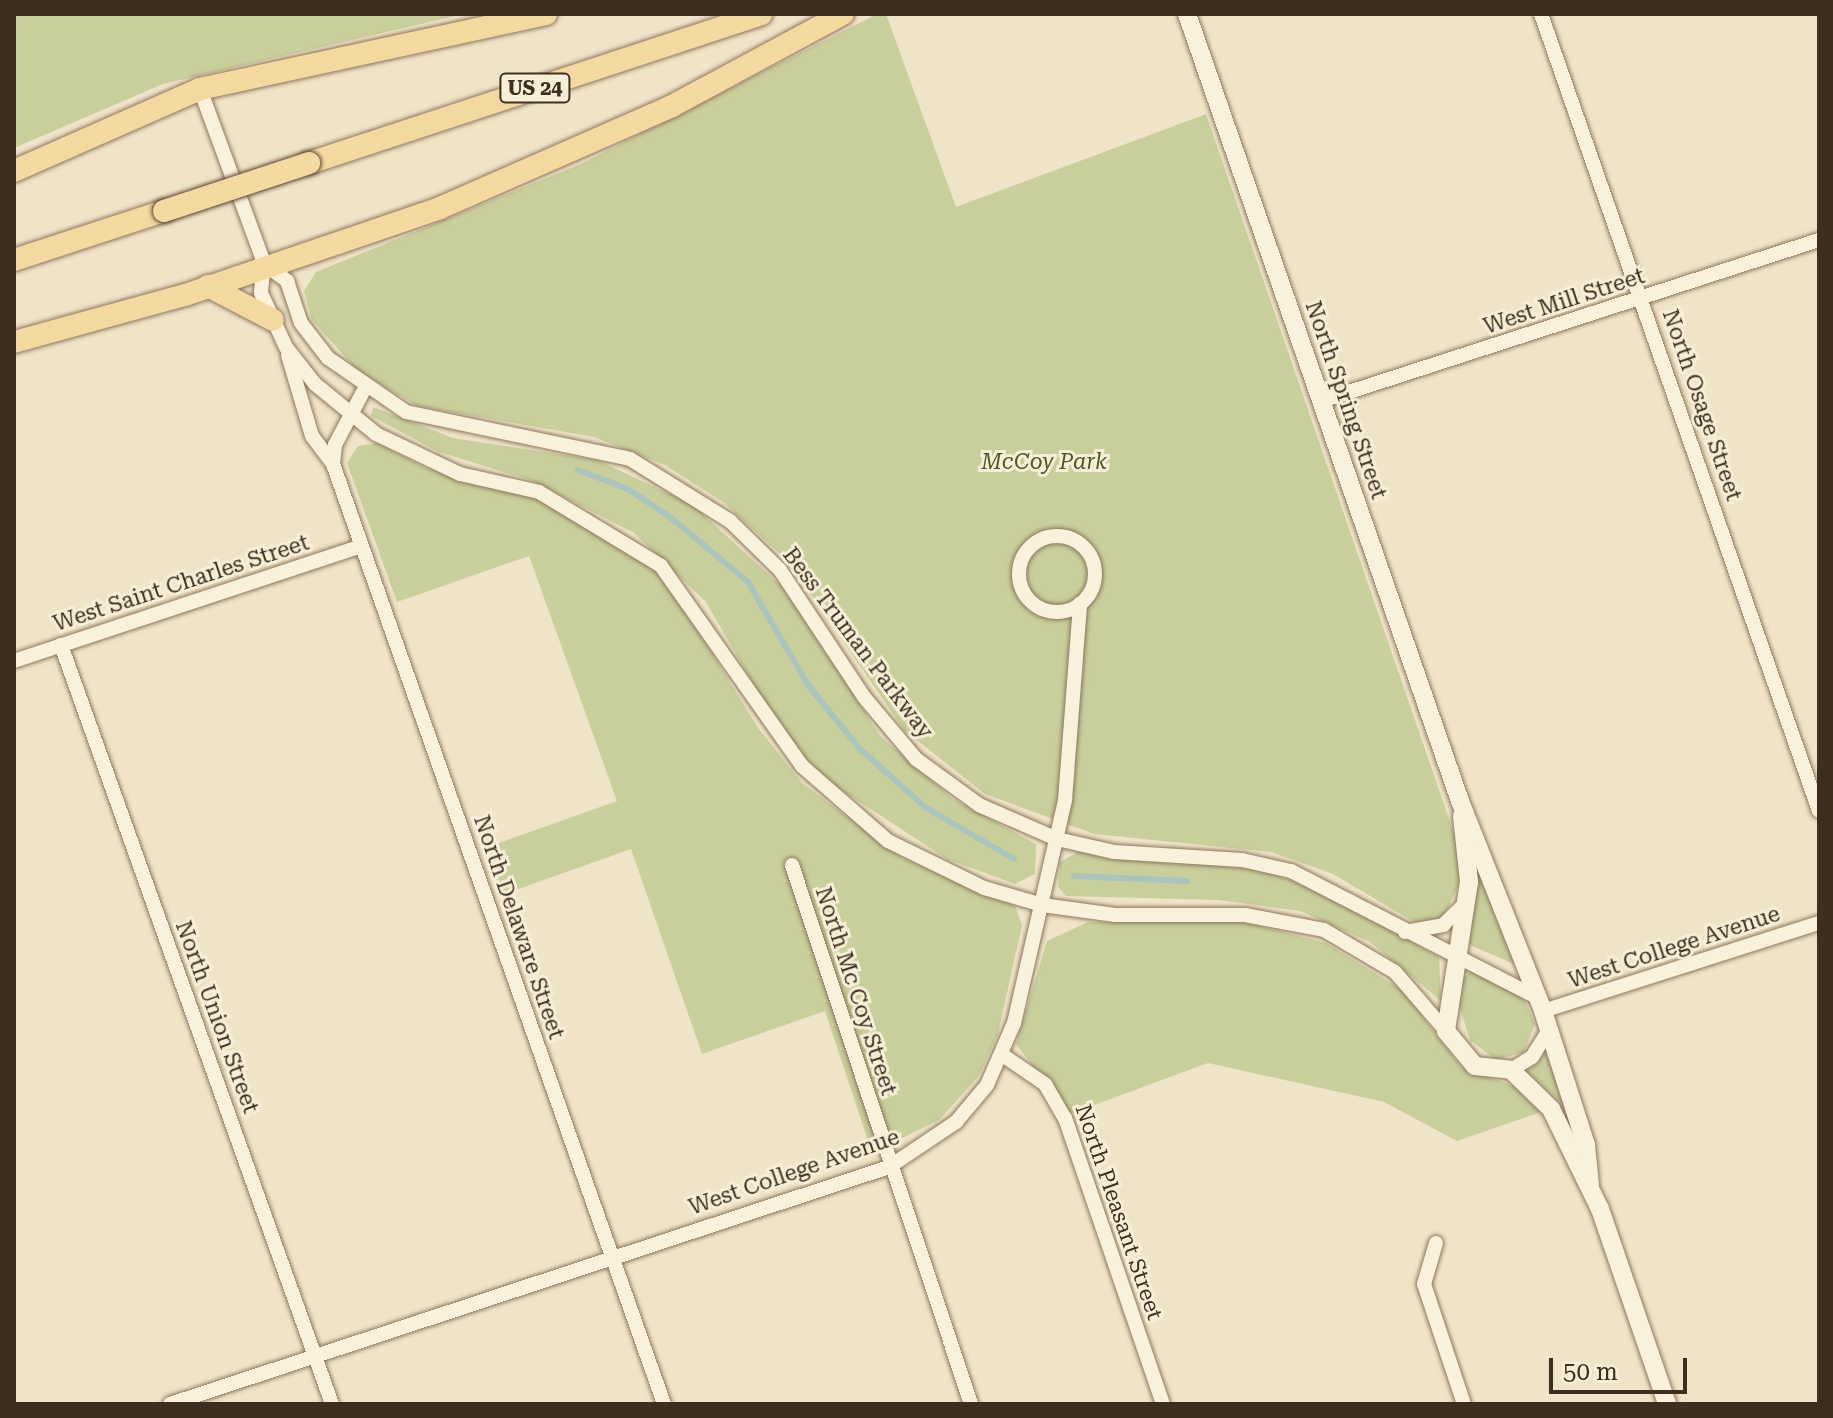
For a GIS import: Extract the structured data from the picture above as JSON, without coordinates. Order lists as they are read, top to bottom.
{
  "streets": {
    "main road": ["US 24"],
    "street": [
      "West Mill Street",
      "North Spring Street",
      "North Osage Street",
      "West Saint Charles Street",
      "Bess Truman Parkway",
      "North Delaware Street",
      "West College Avenue",
      "North Mc Coy Street",
      "North Union Street",
      "North Pleasant Street"
    ]
  },
  "crossings": [
    ["West Mill Street", "North Spring Street"],
    ["West Mill Street", "North Osage Street"],
    ["North Spring Street", "Bess Truman Parkway"],
    ["North Spring Street", "West College Avenue"],
    ["West Saint Charles Street", "North Delaware Street"],
    ["West Saint Charles Street", "North Union Street"],
    ["Bess Truman Parkway", "West College Avenue"],
    ["North Delaware Street", "West College Avenue"],
    ["West College Avenue", "North Mc Coy Street"],
    ["West College Avenue", "North Union Street"],
    ["West College Avenue", "North Pleasant Street"]
  ],
  "parks": ["McCoy Park"],
  "scale_bar": "50 m"
}
